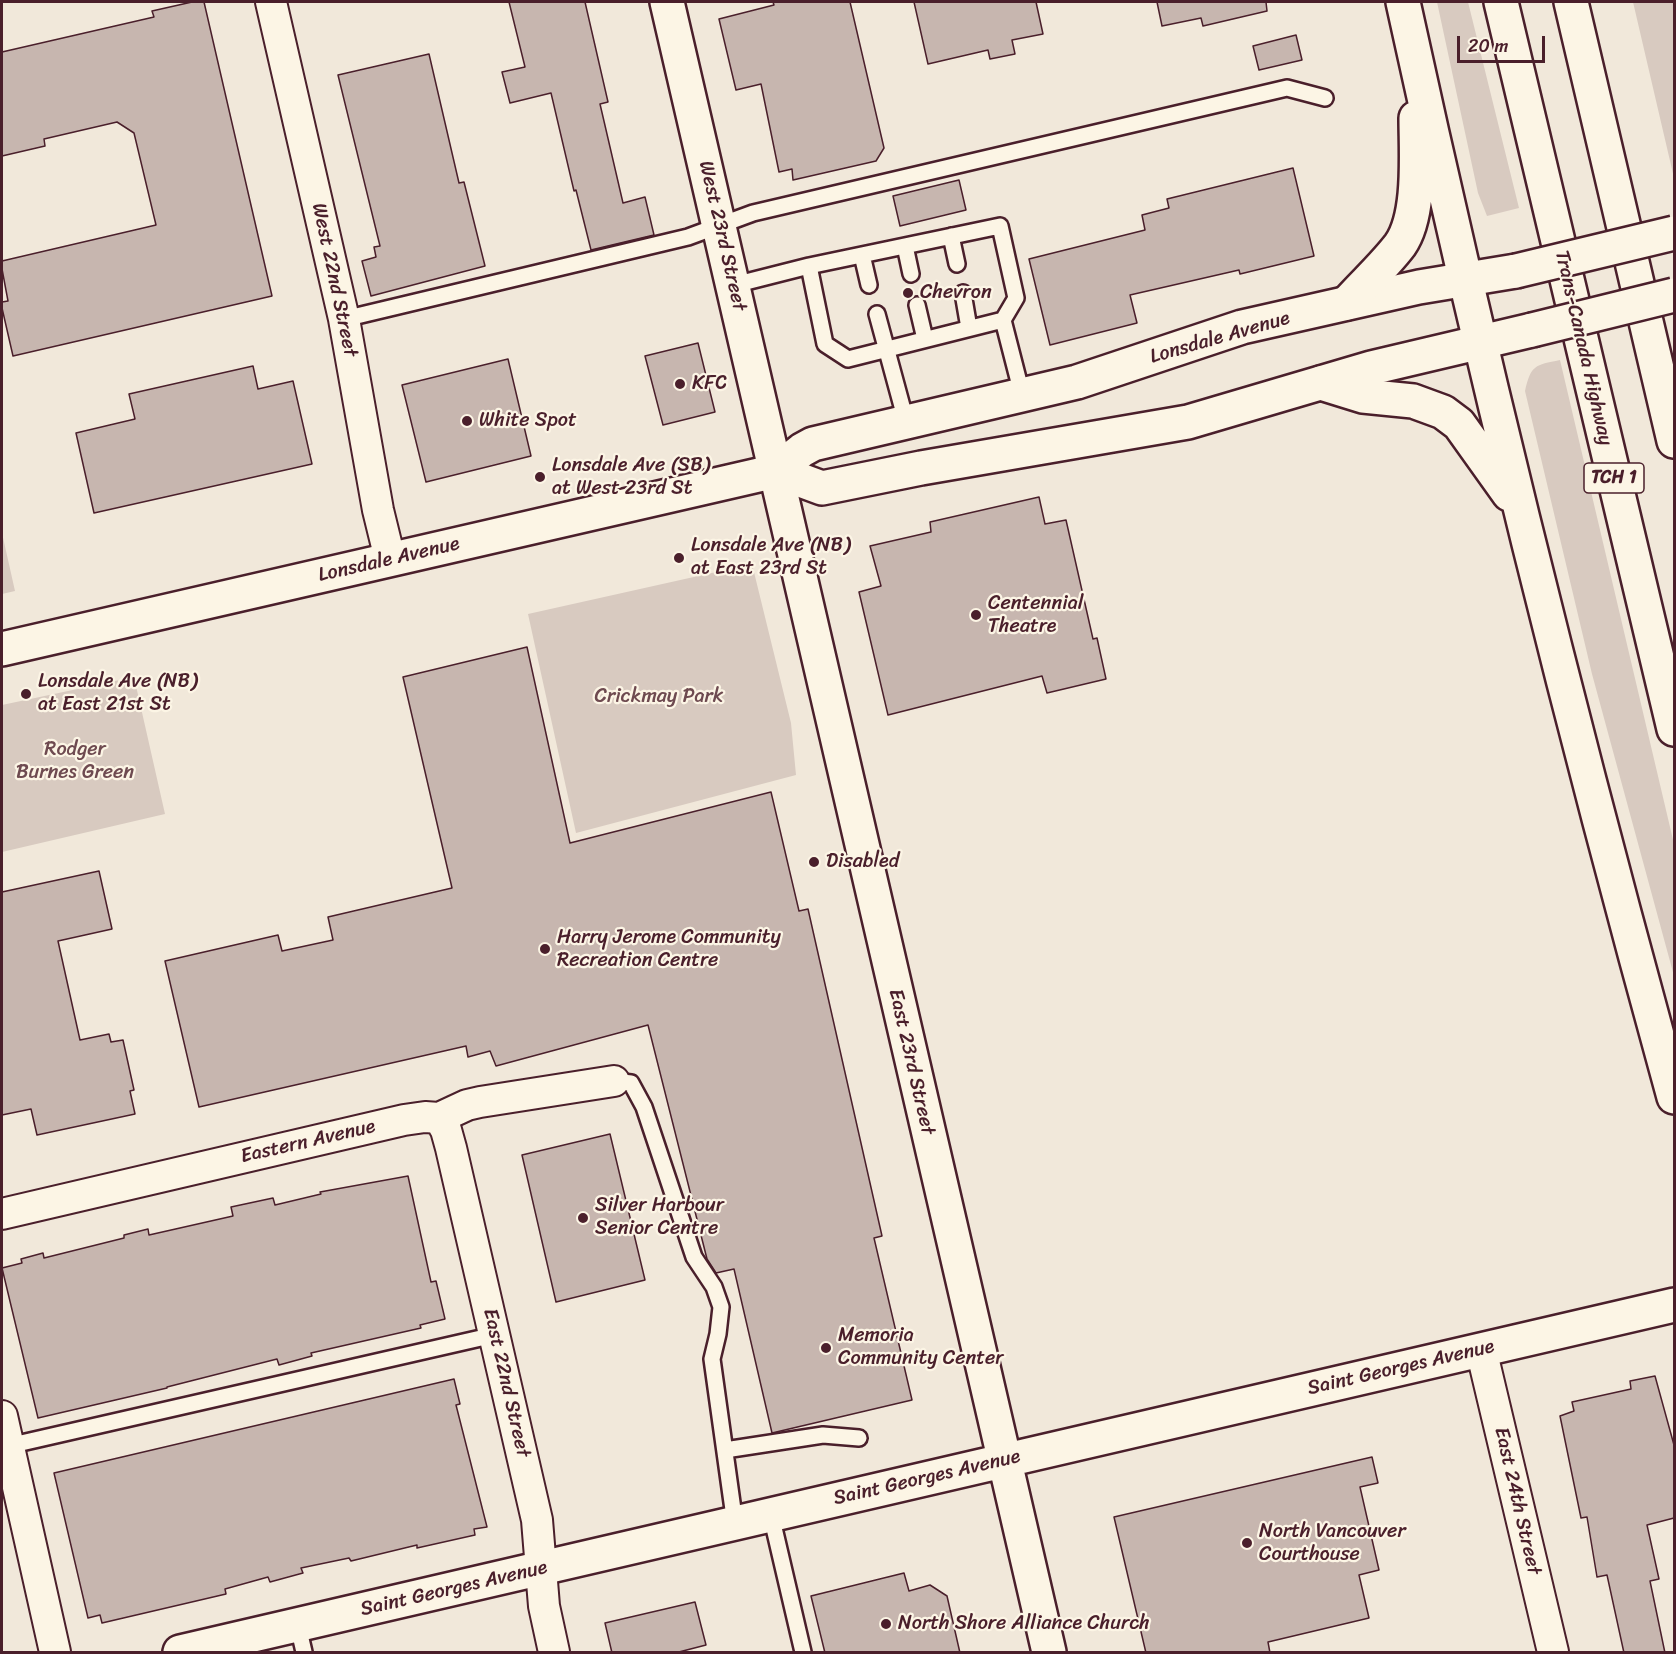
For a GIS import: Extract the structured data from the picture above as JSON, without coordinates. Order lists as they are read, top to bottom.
{
  "streets": {
    "main road": [
      "West 23rd Street",
      "Lonsdale Avenue",
      "Trans-Canada Highway",
      "TCH 1",
      "East 23rd Street",
      "Saint Georges Avenue"
    ],
    "street": [
      "West 22nd Street",
      "Eastern Avenue",
      "East 22nd Street",
      "East 24th Street"
    ]
  },
  "crossings": [
    ["West 23rd Street", "Lonsdale Avenue"],
    ["West 23rd Street", "East 23rd Street"],
    ["West 22nd Street", "Lonsdale Avenue"],
    ["Lonsdale Avenue", "East 23rd Street"],
    ["East 23rd Street", "Saint Georges Avenue"],
    ["Eastern Avenue", "East 22nd Street"],
    ["Saint Georges Avenue", "East 22nd Street"],
    ["Saint Georges Avenue", "East 24th Street"]
  ],
  "parks": ["Crickmay Park", "Rodger Burnes Green"],
  "places": [
    "Chevron",
    "KFC",
    "White Spot",
    "Lonsdale Ave (SB) at West 23rd St",
    "Lonsdale Ave (NB) at East 23rd St",
    "Centennial Theatre",
    "Lonsdale Ave (NB) at East 21st St",
    "Disabled",
    "Harry Jerome Community Recreation Centre",
    "Silver Harbour Senior Centre",
    "Memoria Community Center",
    "North Vancouver Courthouse",
    "North Shore Alliance Church"
  ],
  "scale_bar": "20 m"
}
